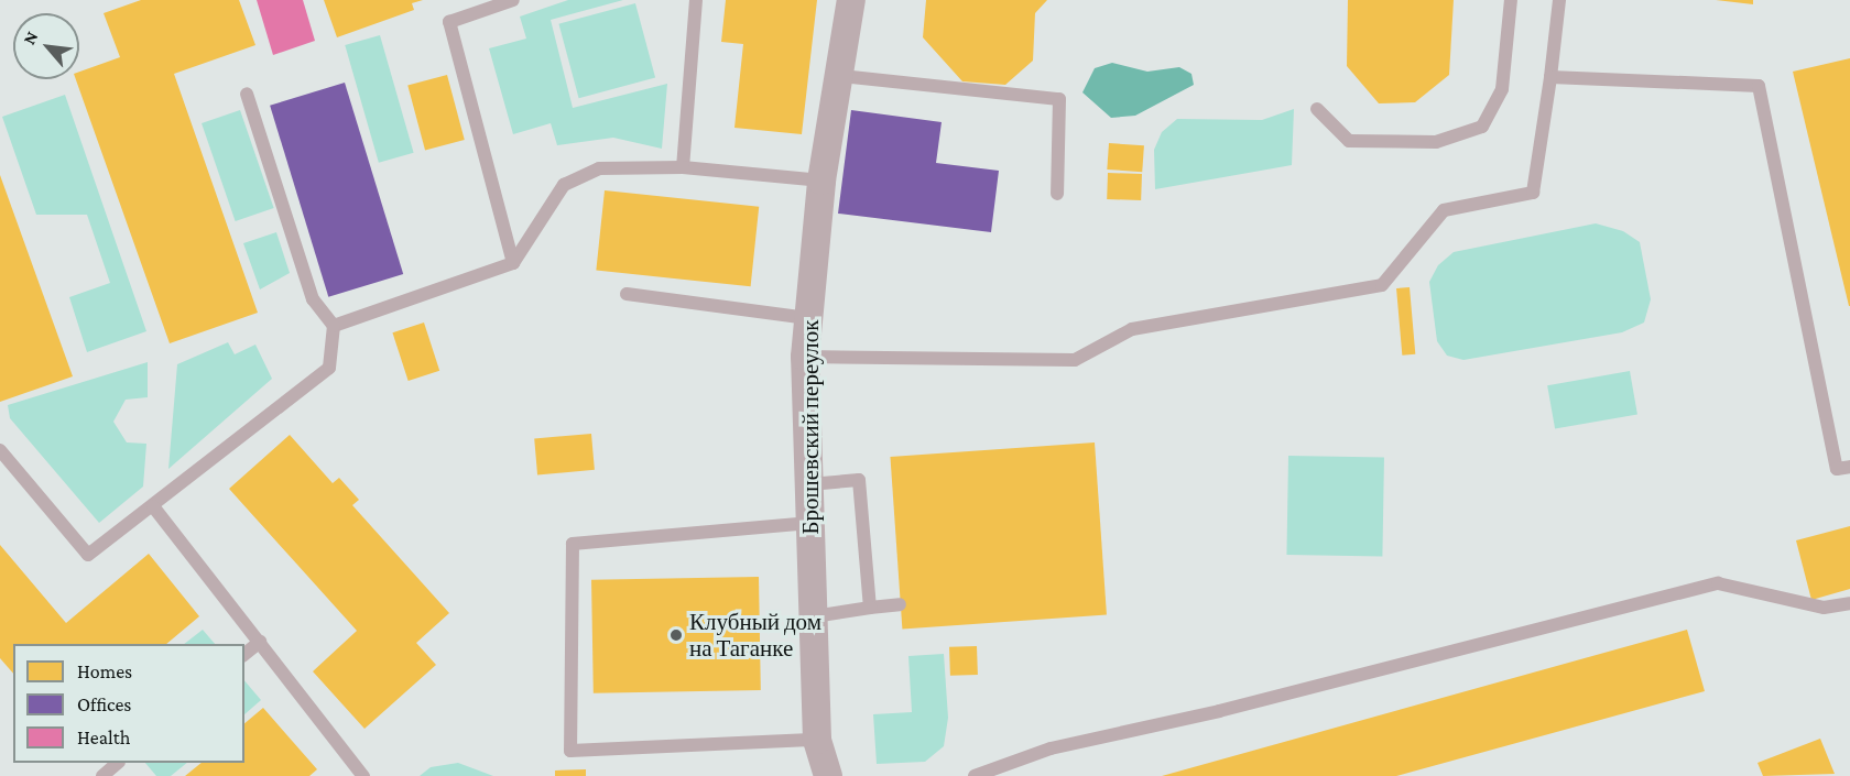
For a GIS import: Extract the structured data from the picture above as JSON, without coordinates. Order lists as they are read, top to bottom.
{
  "streets": {
    "street": ["Брошевский переулок"]
  },
  "places": ["Клубный дом на Таганке"],
  "legend": ["Homes", "Offices", "Health"],
  "north": "top left"
}
